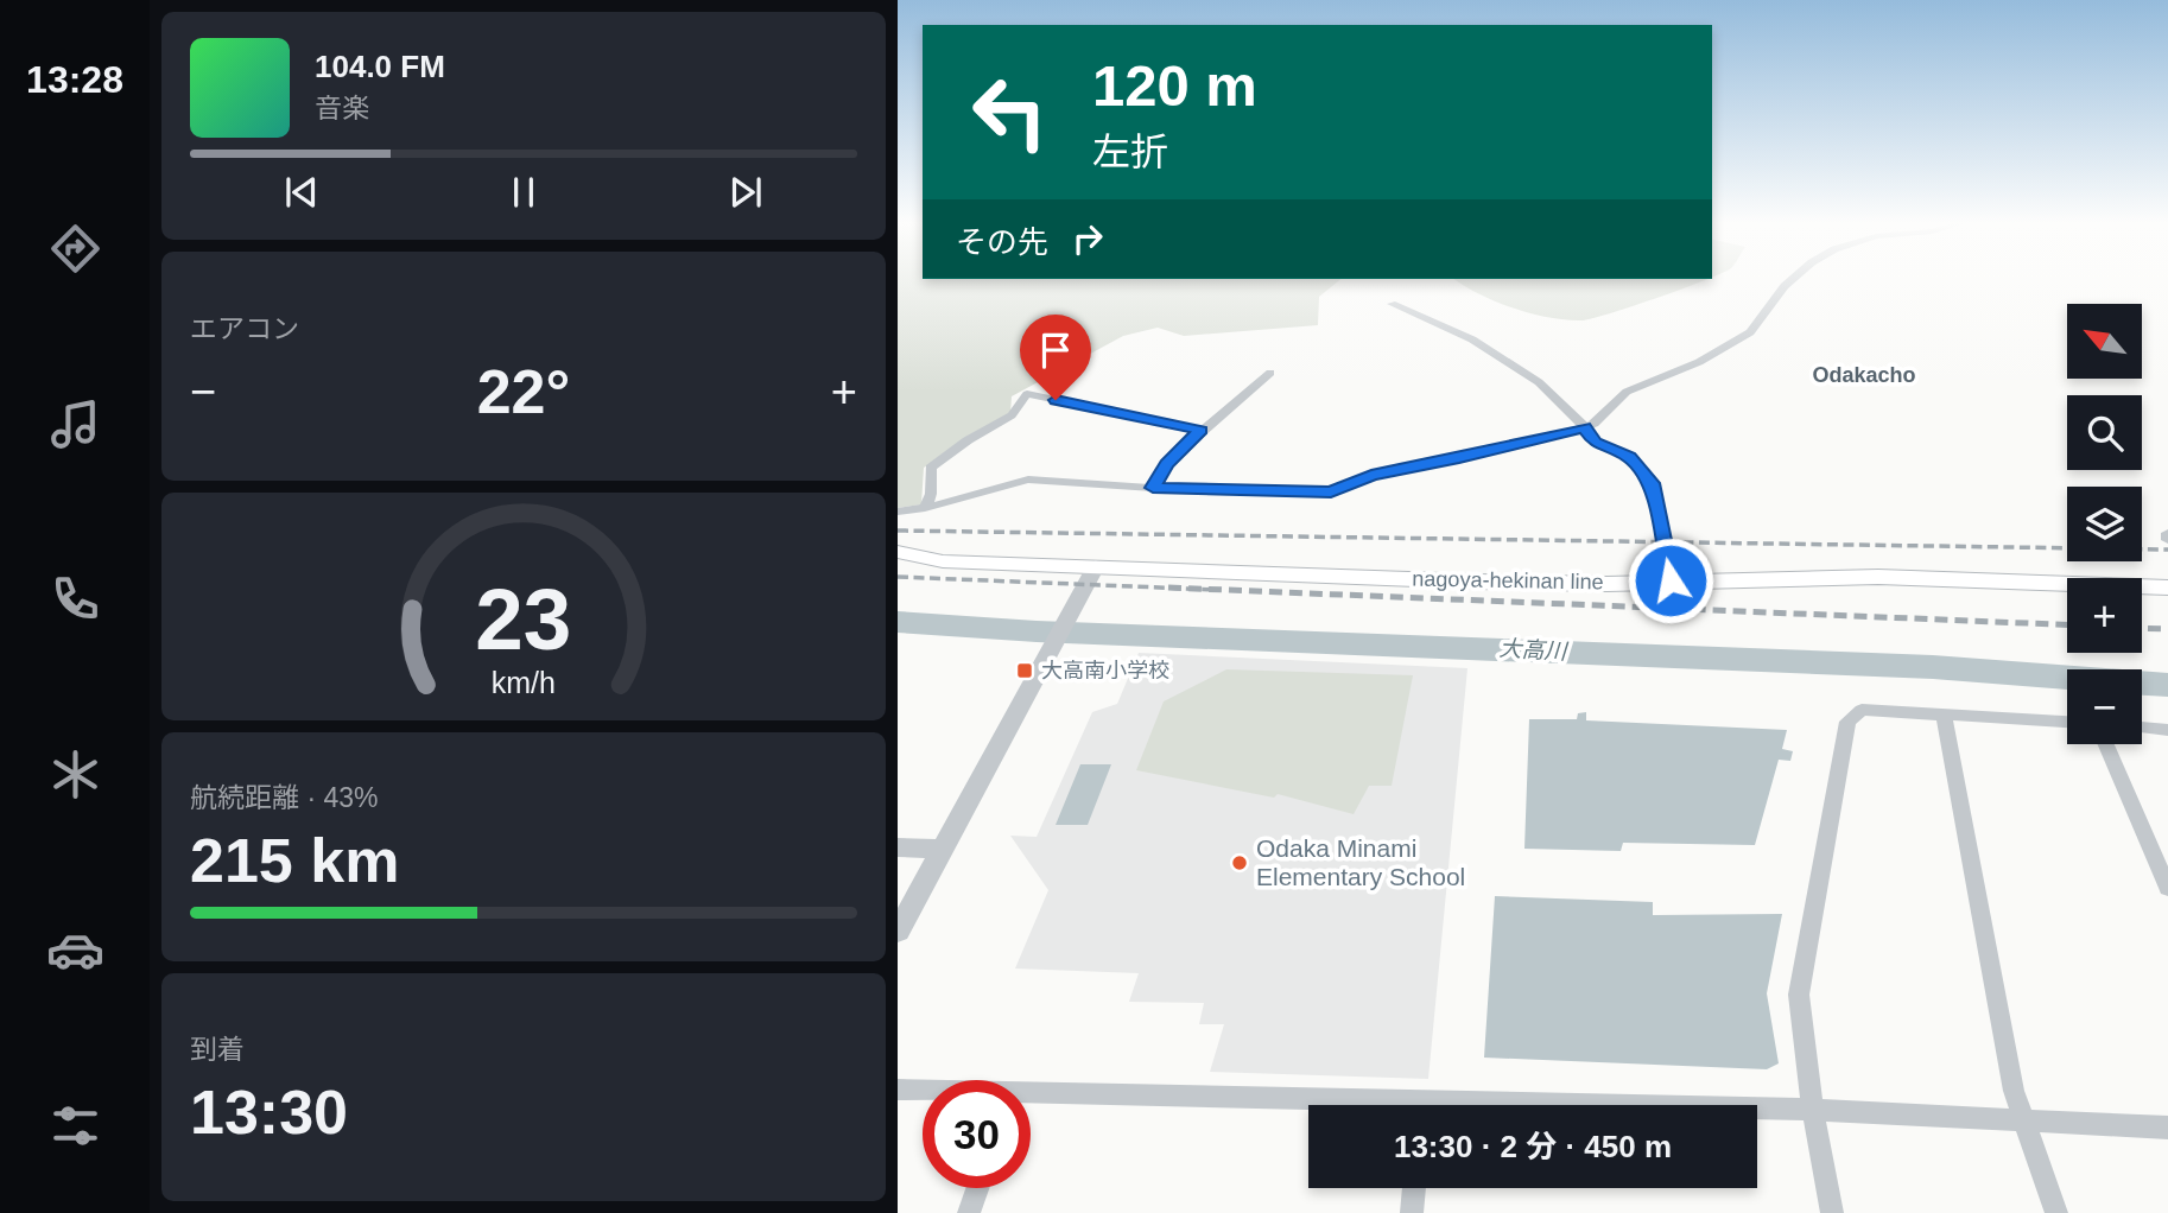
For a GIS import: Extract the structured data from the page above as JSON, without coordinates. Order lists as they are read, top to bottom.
{
  "streets": {
    "main road": ["nagoya-hekinan line"]
  },
  "districts": ["Odakacho"],
  "water": ["大高川"],
  "places": {
    "transit": ["大高南小学校"],
    "other": ["Odaka Minami Elementary School"]
  },
  "north": "top left",
  "page": {
    "tabs": "13:28",
    "turn": ["120 m", "左折"],
    "song": ["104.0 FM", "音楽"],
    "then": "その先",
    "tile": [
      "エアコン",
      ["航続距離 · 43%", "215 km"],
      ["到着", "13:30"]
    ],
    "map_buttons": ["+", "−"],
    "heat": ["−", "22°", "+"],
    "limit": "30",
    "trip": "13:30 · 2 分 · 450 m",
    "gauge": ["23", "km/h"]
  }
}
